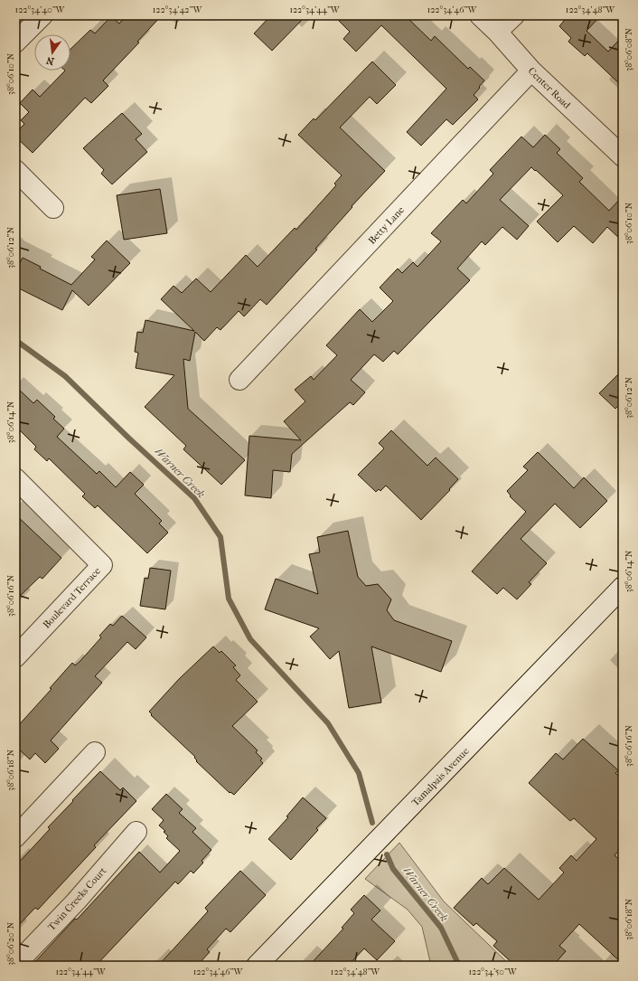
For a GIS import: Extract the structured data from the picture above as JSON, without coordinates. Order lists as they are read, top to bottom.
{
  "streets": {
    "street": [
      "Center Road",
      "Betty Lane",
      "Boulevard Terrace",
      "Tamalpais Avenue",
      "Twin Creeks Court"
    ]
  },
  "crossings": [
    ["Center Road", "Betty Lane"]
  ],
  "water": ["Warner Creek"],
  "north": "bottom",
  "coordinates": [
    "122°34'40\"W",
    "122°34'42\"W",
    "122°34'44\"W",
    "122°34'46\"W",
    "122°34'48\"W",
    "38°06'08\"N",
    "38°06'10\"N",
    "38°06'12\"N",
    "38°06'14\"N",
    "38°06'16\"N",
    "38°06'18\"N",
    "38°06'20\"N",
    "122°34'50\"W"
  ]
}
